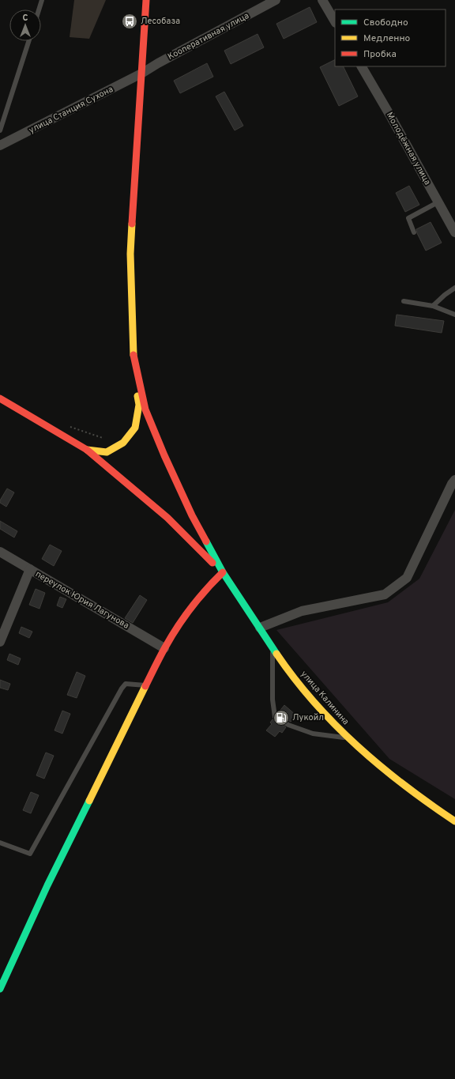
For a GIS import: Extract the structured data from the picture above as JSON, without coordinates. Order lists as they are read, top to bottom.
{
  "streets": {
    "main road": ["улица Калинина"],
    "street": [
      "Кооперативная улица",
      "улица Станция Сухона",
      "Молодёжная улица",
      "переулок Юрия Лагунова"
    ]
  },
  "crossings": [
    ["Кооперативная улица", "улица Станция Сухона"]
  ],
  "places": {
    "bus stop": ["Лесобаза"],
    "fuel station": ["Лукойл"]
  },
  "legend": ["Свободно", "Медленно", "Пробка"],
  "north": "top"
}
